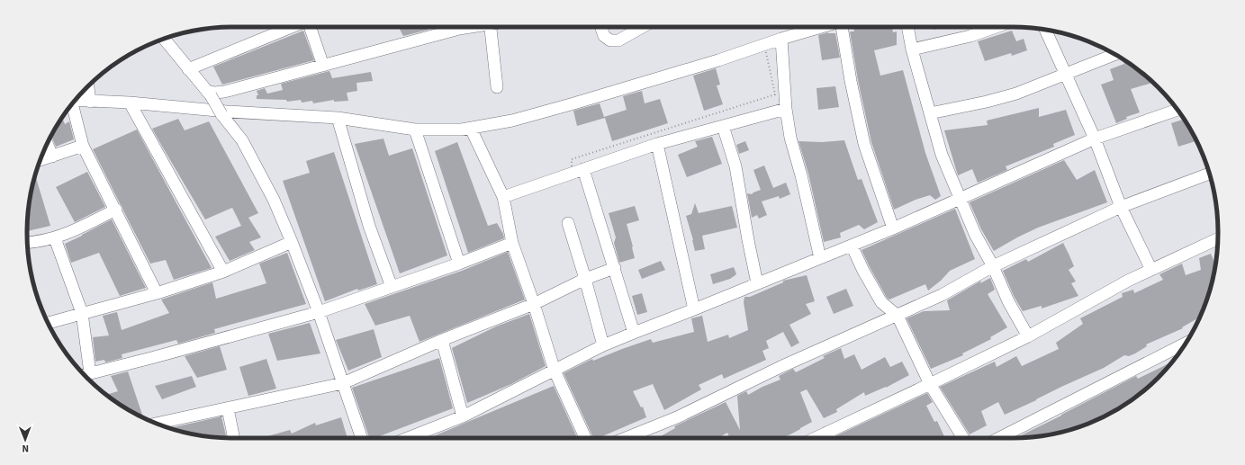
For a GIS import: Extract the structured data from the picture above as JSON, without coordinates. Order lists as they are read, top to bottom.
{
  "north": "bottom"
}
